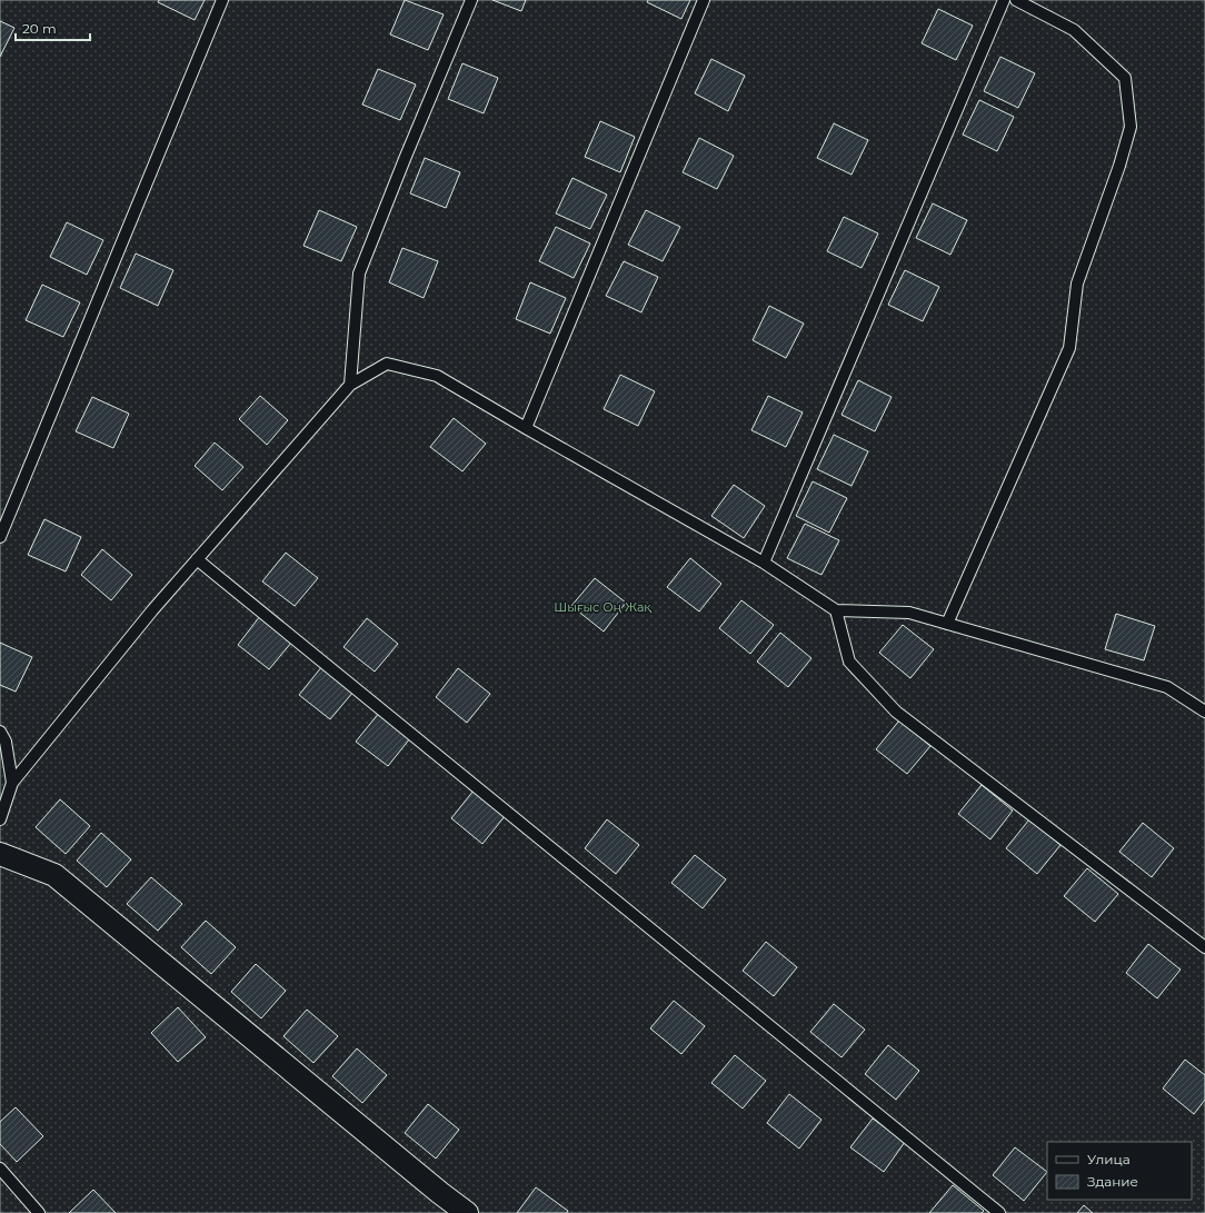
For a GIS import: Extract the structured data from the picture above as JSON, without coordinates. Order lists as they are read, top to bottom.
{
  "parks": ["Шығыс Оң Жақ"],
  "legend": ["Улица", "Здание"],
  "scale_bar": "20 m"
}
